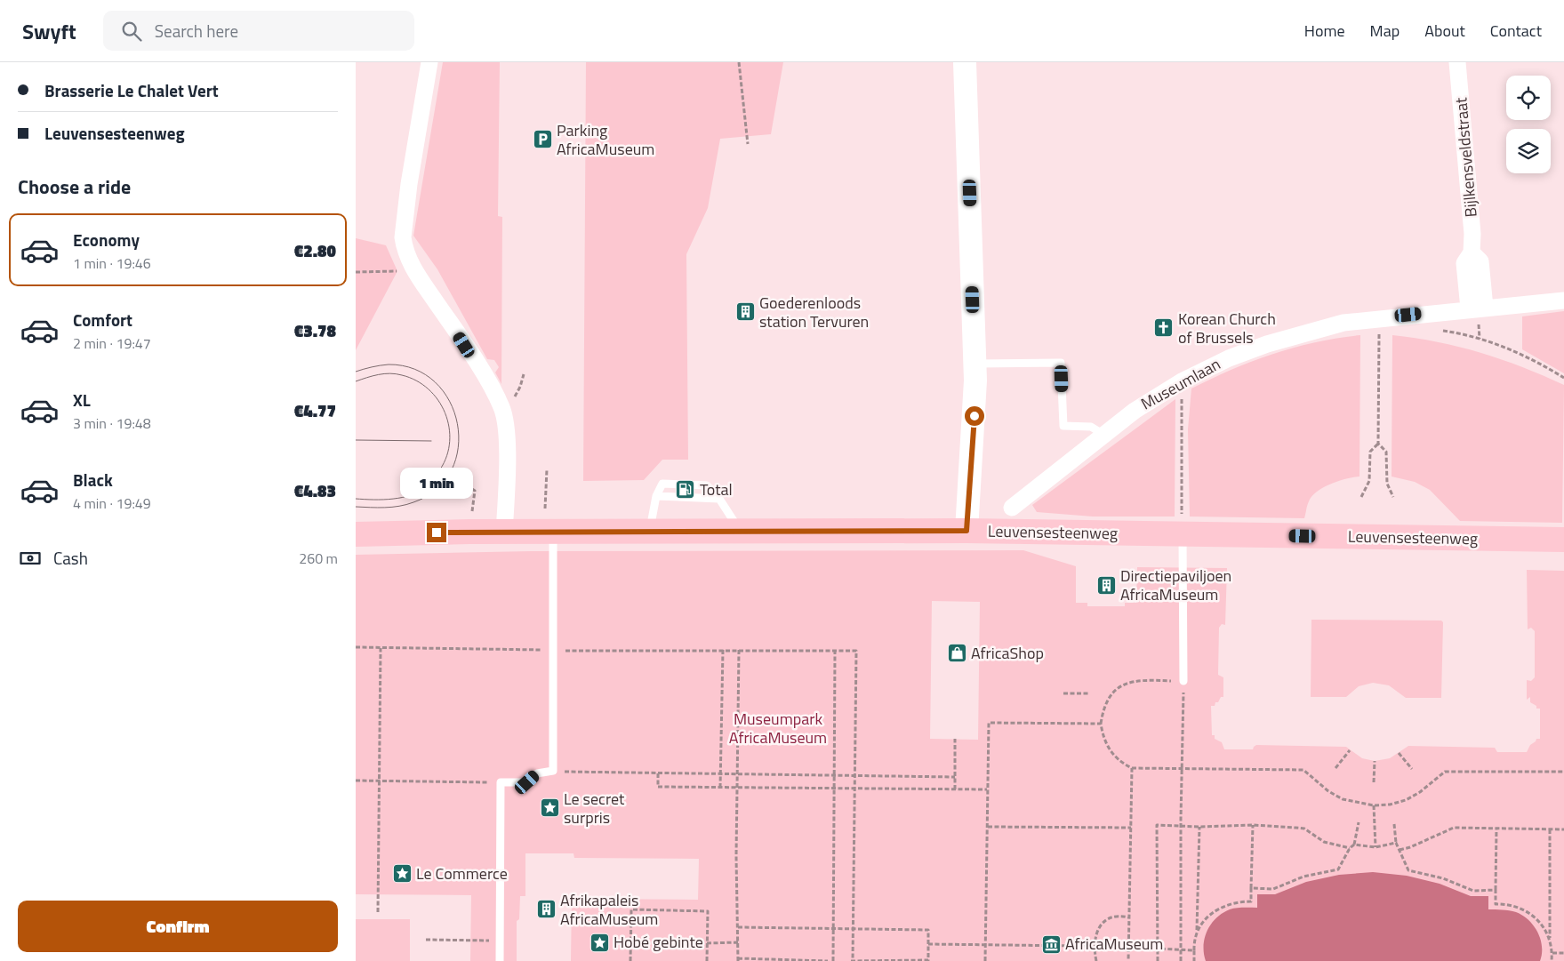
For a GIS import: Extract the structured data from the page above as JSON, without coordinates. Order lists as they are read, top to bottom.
{
  "streets": {
    "main road": ["Leuvensesteenweg"],
    "street": ["Bijlkensveldstraat", "Museumlaan"]
  },
  "crossings": [
    ["Bijlkensveldstraat", "Museumlaan"]
  ],
  "parks": ["Museumpark AfricaMuseum"],
  "places": {
    "parking": ["Parking AfricaMuseum"],
    "building": ["Goederenloods station Tervuren", "Directiepaviljoen AfricaMuseum", "Afrikapaleis AfricaMuseum"],
    "church": ["Korean Church of Brussels"],
    "fuel station": ["Total"],
    "shop": ["AfricaShop"],
    "place": ["Le secret surpris", "Le Commerce", "Hobé gebinte"],
    "museum": ["AfricaMuseum"]
  },
  "page": {
    "header": "Swyft",
    "search": "Search here",
    "nav": [
      "Home",
      "Map",
      "About",
      "Contact"
    ],
    "banner": ["Brasserie Le Chalet Vert", "Leuvensesteenweg"],
    "heading": "Choose a ride",
    "list": [
      {
        "name": "Economy",
        "note": "1 min · 19:46",
        "value": "€2.80"
      },
      {
        "name": "Comfort",
        "note": "2 min · 19:47",
        "value": "€3.78"
      },
      {
        "name": "XL",
        "note": "3 min · 19:48",
        "value": "€4.77"
      },
      {
        "name": "Black",
        "note": "4 min · 19:49",
        "value": "€4.83"
      }
    ],
    "bubble": "1 min",
    "pay": ["Cash", "260 m"],
    "buttons": "Confirm"
  }
}
